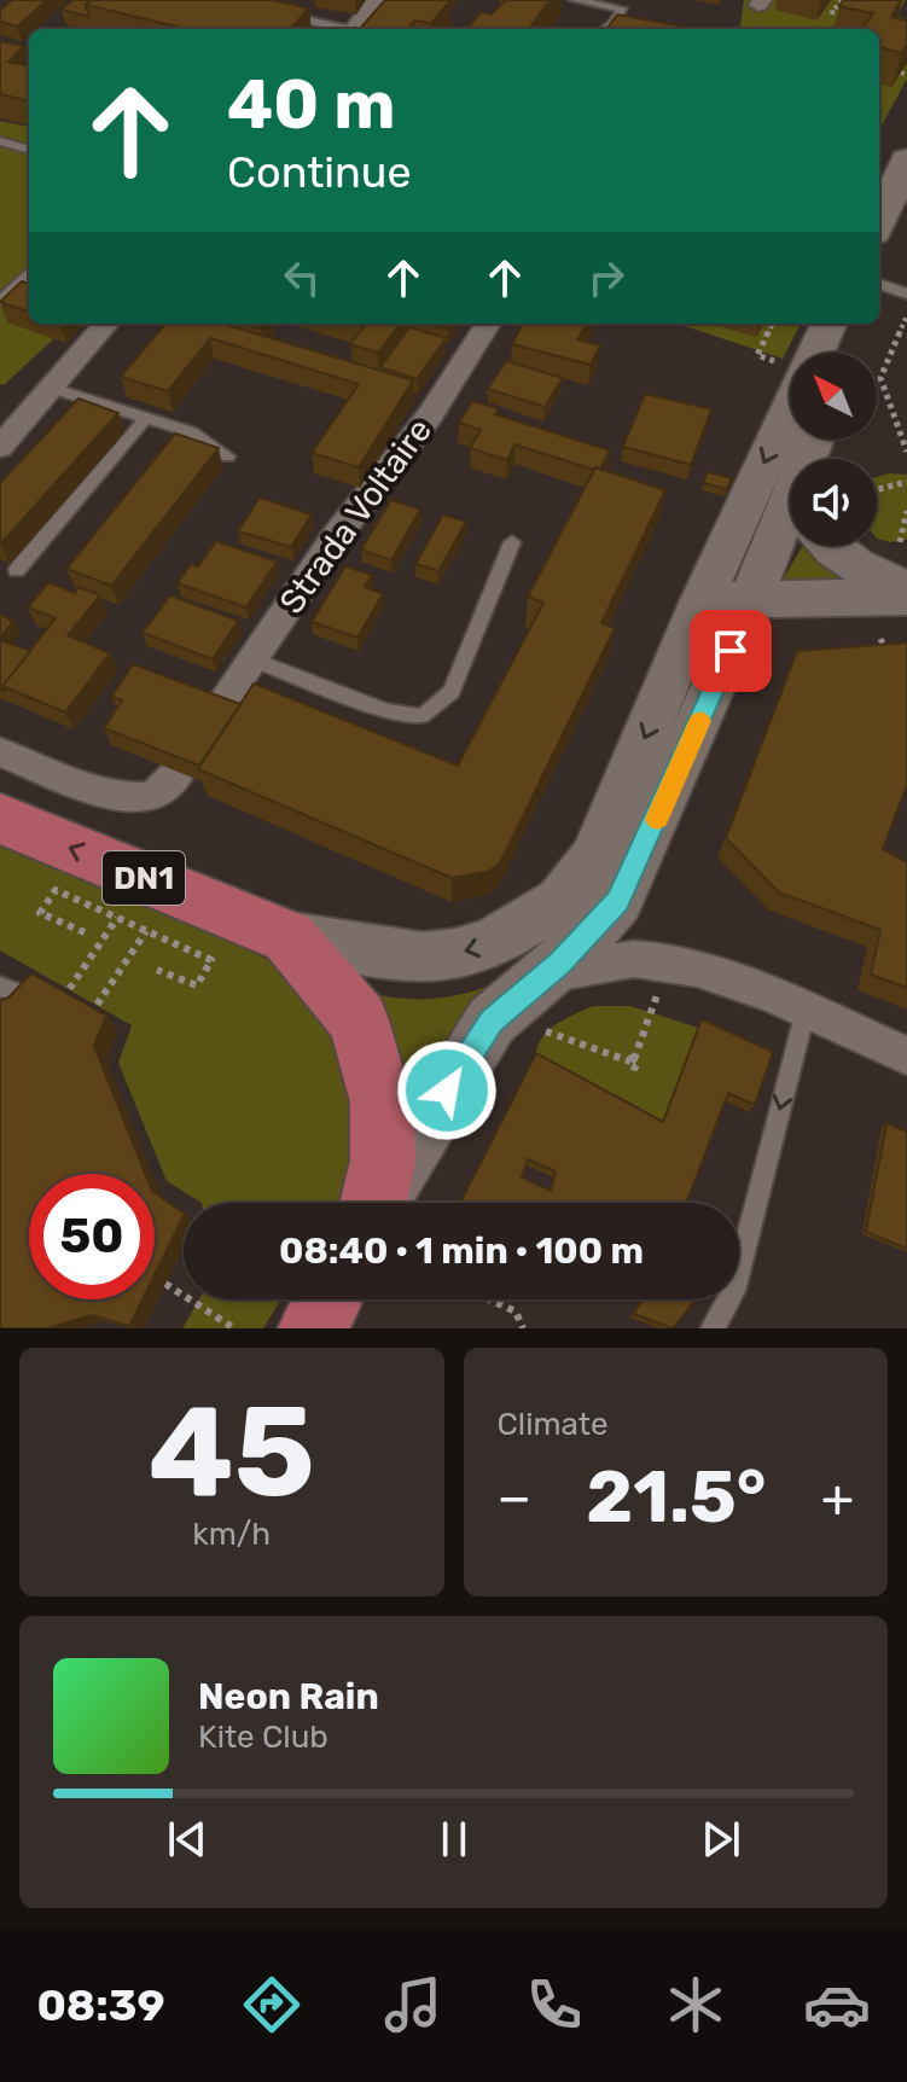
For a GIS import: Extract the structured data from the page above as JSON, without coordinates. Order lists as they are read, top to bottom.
{
  "streets": {
    "main road": ["DN1"],
    "street": ["Strada Voltaire"]
  },
  "north": "top left",
  "page": {
    "turn": ["40 m", "Continue"],
    "limit": "50",
    "trip": "08:40 · 1 min · 100 m",
    "tile": [
      ["45", "km/h"],
      "Climate"
    ],
    "heat": ["−", "21.5°", "+"],
    "song": ["Neon Rain", "Kite Club"],
    "tabs": "08:39"
  }
}
